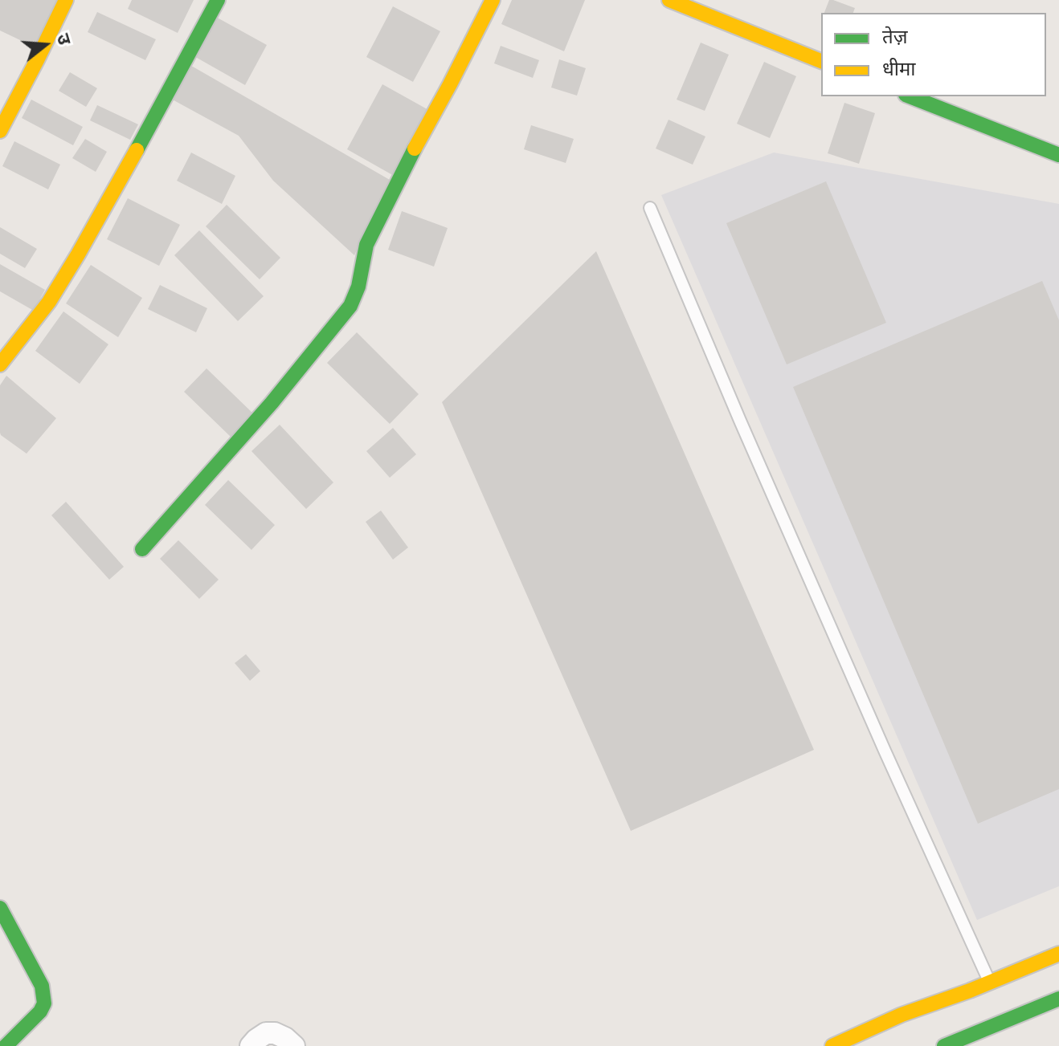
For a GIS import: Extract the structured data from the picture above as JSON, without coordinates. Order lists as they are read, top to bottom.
{
  "legend": ["तेज़", "धीमा"],
  "north": "right"
}
